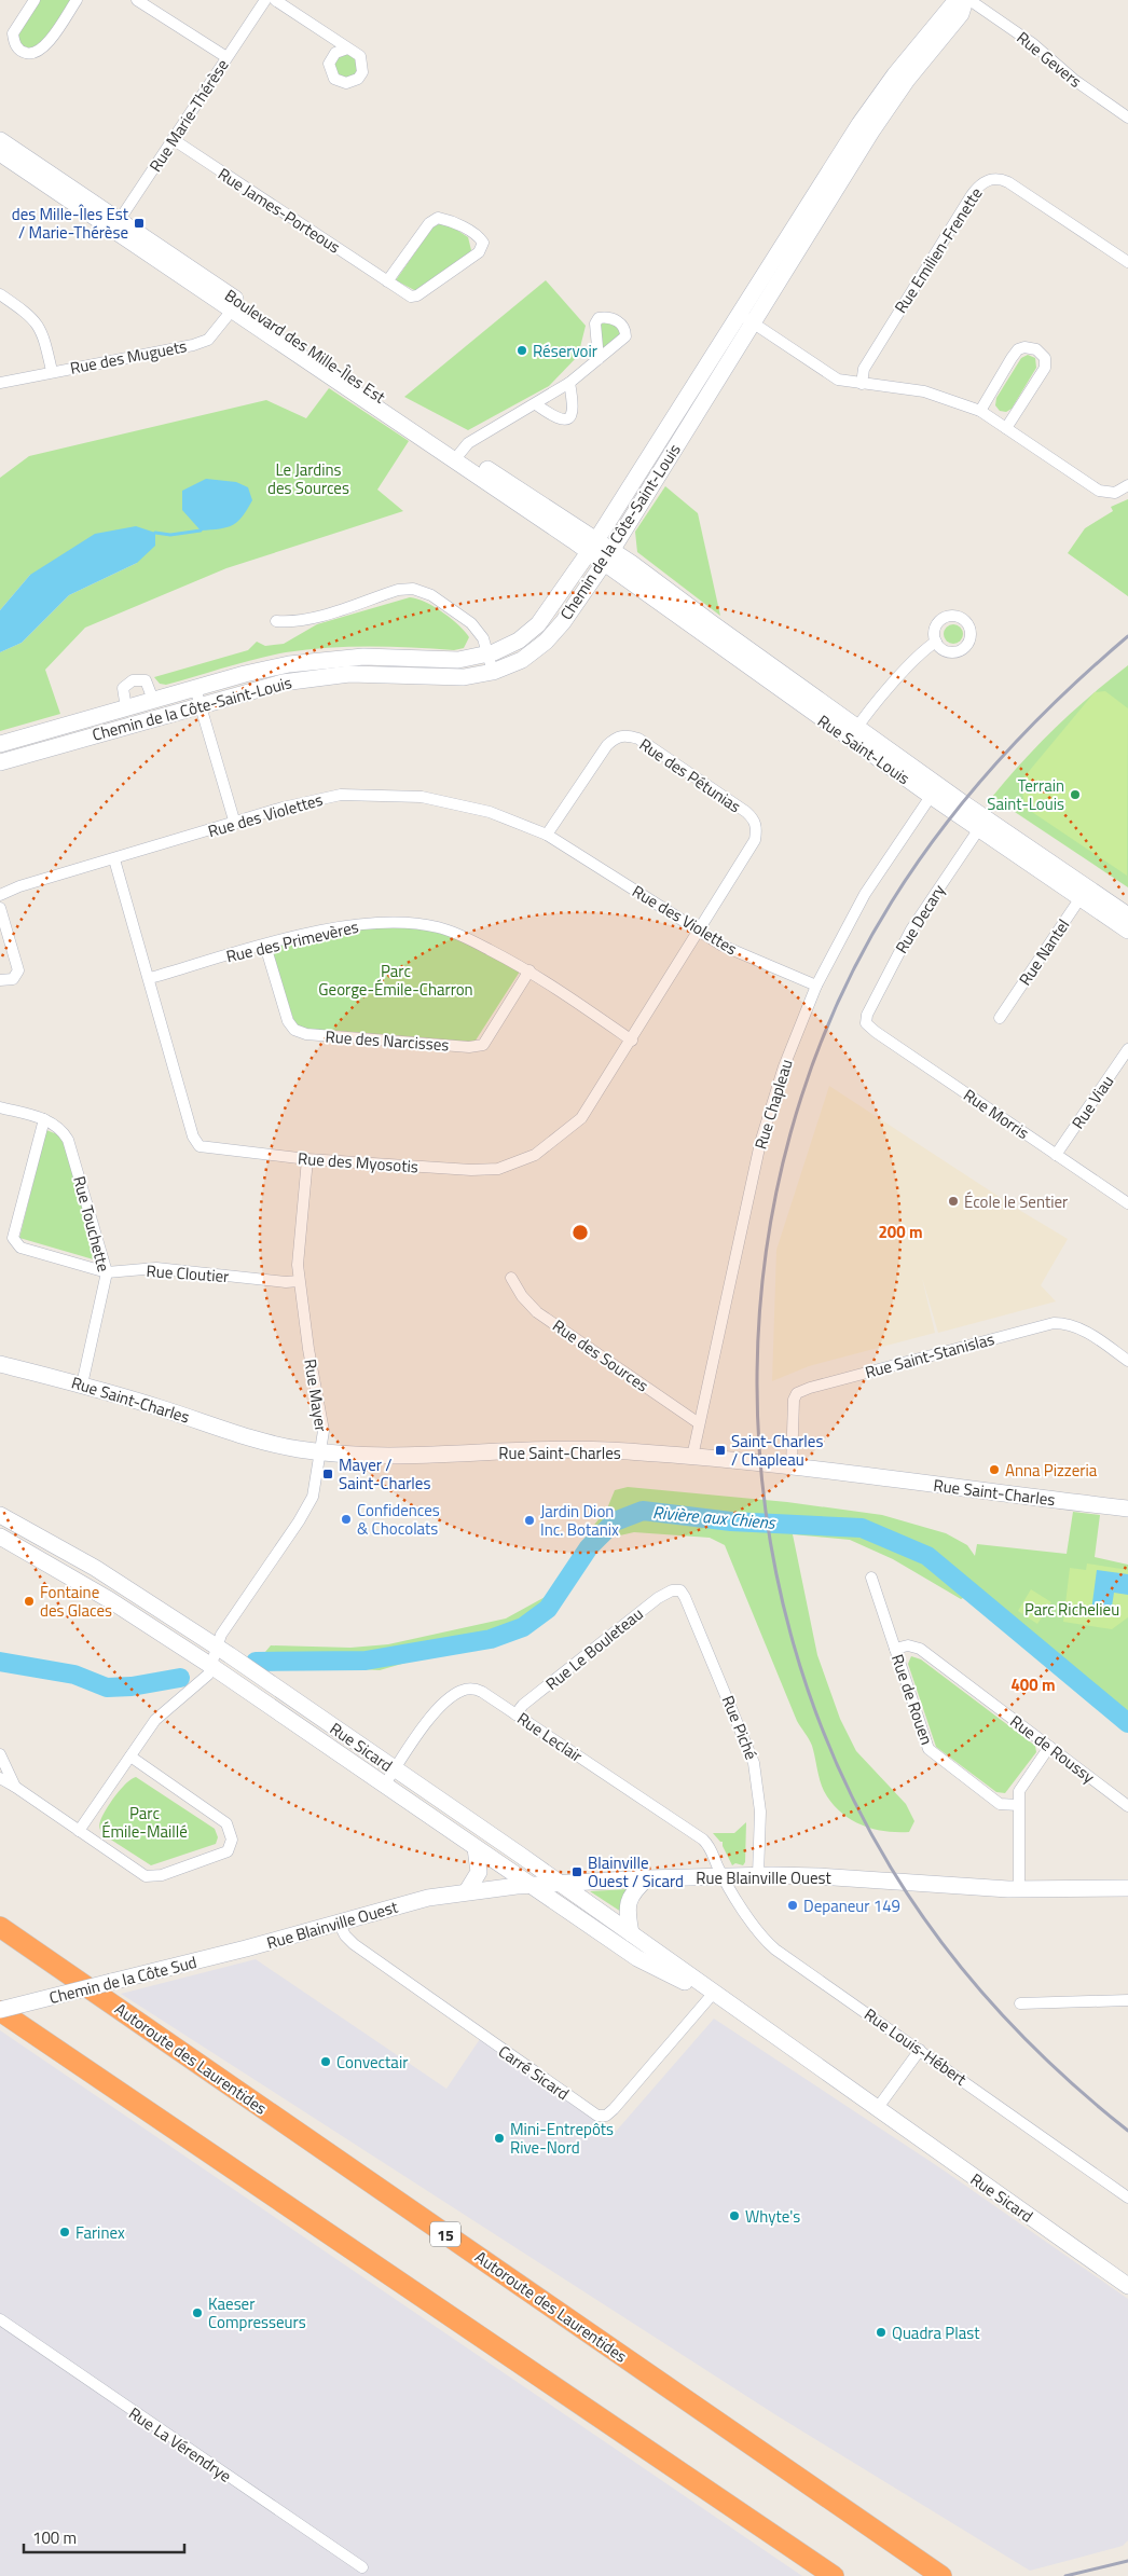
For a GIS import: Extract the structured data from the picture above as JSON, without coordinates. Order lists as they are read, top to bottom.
{
  "streets": {
    "highway": ["Autoroute des Laurentides", "15"],
    "street": [
      "Rue Gevers",
      "Rue Marie-Thérèse",
      "Rue James-Porteous",
      "Rue Emilien-Frenette",
      "Boulevard des Mille-Îles Est",
      "Rue des Muguets",
      "Chemin de la Côte-Saint-Louis",
      "Rue Saint-Louis",
      "Rue des Pétunias",
      "Rue des Violettes",
      "Rue Decary",
      "Rue des Primevères",
      "Rue Nantel",
      "Rue des Narcisses",
      "Rue Viau",
      "Rue Chapleau",
      "Rue Morris",
      "Rue des Myosotis",
      "Rue Touchette",
      "Rue Cloutier",
      "Rue des Sources",
      "Rue Saint-Stanislas",
      "Rue Mayer",
      "Rue Saint-Charles",
      "Rue Le Bouleteau",
      "Rue de Rouen",
      "Rue Piché",
      "Rue Leclair",
      "Rue Sicard",
      "Rue de Roussy",
      "Rue Blainville Ouest",
      "Chemin de la Côte Sud",
      "Rue Louis-Hébert",
      "Carré Sicard",
      "Rue La Vérendrye"
    ]
  },
  "crossings": [
    ["Rue Marie-Thérèse", "Rue James-Porteous"],
    ["Rue Marie-Thérèse", "Boulevard des Mille-Îles Est"],
    ["Boulevard des Mille-Îles Est", "Rue des Muguets"],
    ["Boulevard des Mille-Îles Est", "Chemin de la Côte-Saint-Louis"],
    ["Boulevard des Mille-Îles Est", "Rue Saint-Louis"],
    ["Chemin de la Côte-Saint-Louis", "Rue Saint-Louis"],
    ["Rue Saint-Louis", "Rue Decary"],
    ["Rue Saint-Louis", "Rue Nantel"],
    ["Rue Saint-Louis", "Rue Chapleau"],
    ["Rue des Pétunias", "Rue des Violettes"],
    ["Rue des Pétunias", "Rue des Myosotis"],
    ["Rue des Violettes", "Rue Chapleau"],
    ["Rue des Violettes", "Rue des Myosotis"],
    ["Rue Decary", "Rue Morris"],
    ["Rue des Primevères", "Rue des Narcisses"],
    ["Rue des Primevères", "Rue des Myosotis"],
    ["Rue Viau", "Rue Morris"],
    ["Rue Chapleau", "Rue des Sources"],
    ["Rue Chapleau", "Rue Saint-Charles"],
    ["Rue des Myosotis", "Rue Mayer"],
    ["Rue Touchette", "Rue Cloutier"],
    ["Rue Touchette", "Rue Saint-Charles"],
    ["Rue Cloutier", "Rue Mayer"],
    ["Rue Saint-Stanislas", "Rue Saint-Charles"],
    ["Rue Mayer", "Rue Saint-Charles"],
    ["Rue Mayer", "Rue Sicard"],
    ["Rue Le Bouleteau", "Rue Piché"],
    ["Rue Le Bouleteau", "Rue Leclair"],
    ["Rue de Rouen", "Rue de Roussy"],
    ["Rue Piché", "Rue Blainville Ouest"],
    ["Rue Leclair", "Rue Sicard"],
    ["Rue Leclair", "Rue Blainville Ouest"],
    ["Rue Leclair", "Rue Louis-Hébert"],
    ["Rue Sicard", "Rue Blainville Ouest"],
    ["Rue Sicard", "Carré Sicard"],
    ["Rue Blainville Ouest", "Chemin de la Côte Sud"],
    ["Rue Blainville Ouest", "Rue Louis-Hébert"],
    ["Rue Blainville Ouest", "Carré Sicard"]
  ],
  "water": ["Rivière aux Chiens"],
  "parks": [
    "Le Jardins des Sources",
    "Parc George-Émile-Charron",
    "Parc Richelieu",
    "Parc Émile-Maillé"
  ],
  "places": {
    "transit": [
      "des Mille-Îles Est / Marie-Thérèse",
      "Saint-Charles / Chapleau",
      "Mayer / Saint-Charles",
      "Blainville Ouest / Sicard"
    ],
    "other": [
      "Réservoir",
      "Terrain Saint-Louis",
      "École le Sentier",
      "Anna Pizzeria",
      "Confidences & Chocolats",
      "Jardin Dion Inc. Botanix",
      "Fontaine des Glaces",
      "Depaneur 149",
      "Convectair",
      "Mini-Entrepôts Rive-Nord",
      "Whyte's",
      "Farinex",
      "Kaeser Compresseurs",
      "Quadra Plast"
    ]
  },
  "scale_bar": "100 m",
  "rings": ["200 m", "400 m"]
}
